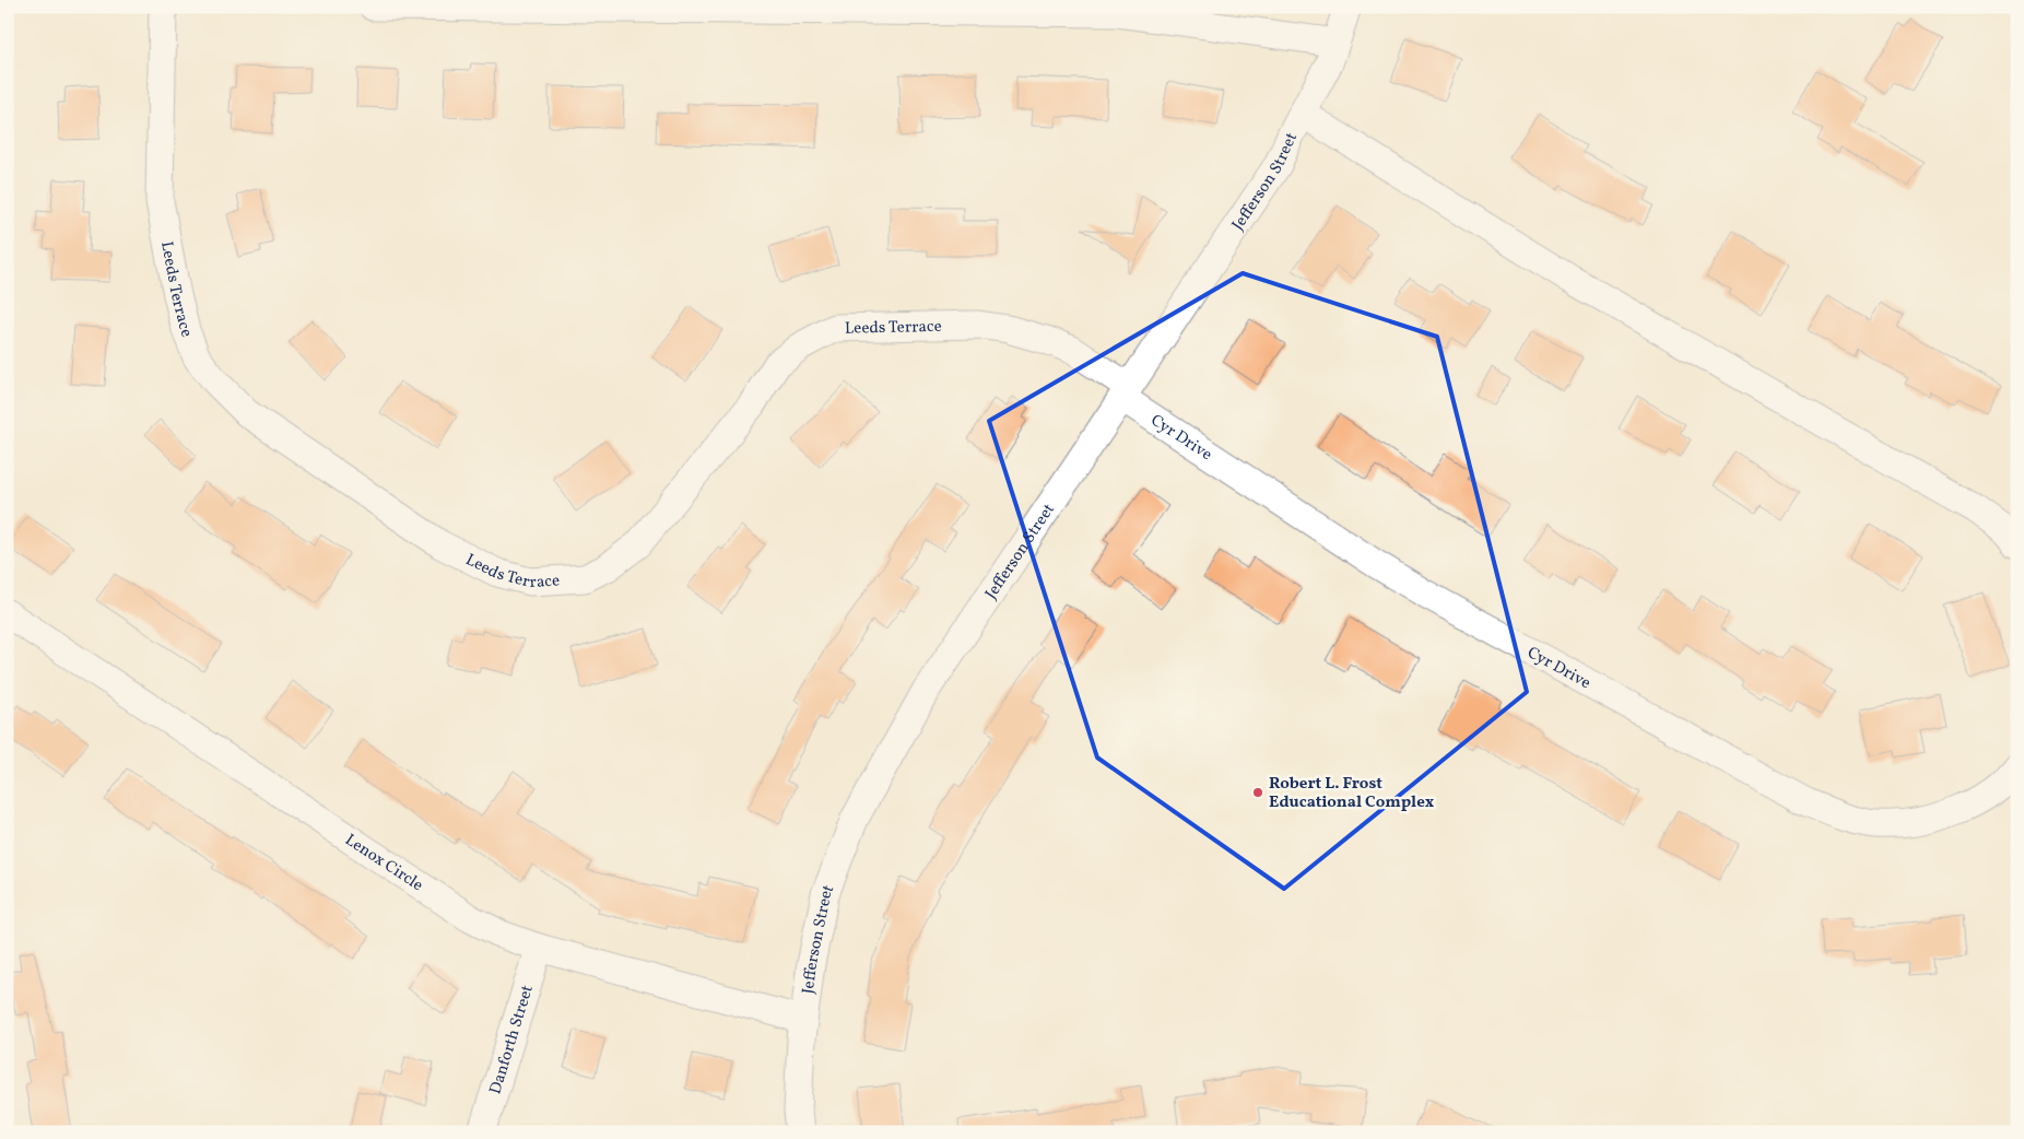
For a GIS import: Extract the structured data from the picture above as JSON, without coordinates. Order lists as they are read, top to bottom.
{
  "streets": {
    "street": [
      "Jefferson Street",
      "Leeds Terrace",
      "Cyr Drive",
      "Lenox Circle",
      "Danforth Street"
    ]
  },
  "crossings": [
    ["Jefferson Street", "Leeds Terrace"],
    ["Jefferson Street", "Cyr Drive"],
    ["Jefferson Street", "Lenox Circle"],
    ["Leeds Terrace", "Cyr Drive"],
    ["Lenox Circle", "Danforth Street"]
  ],
  "places": ["Robert L. Frost Educational Complex"]
}
